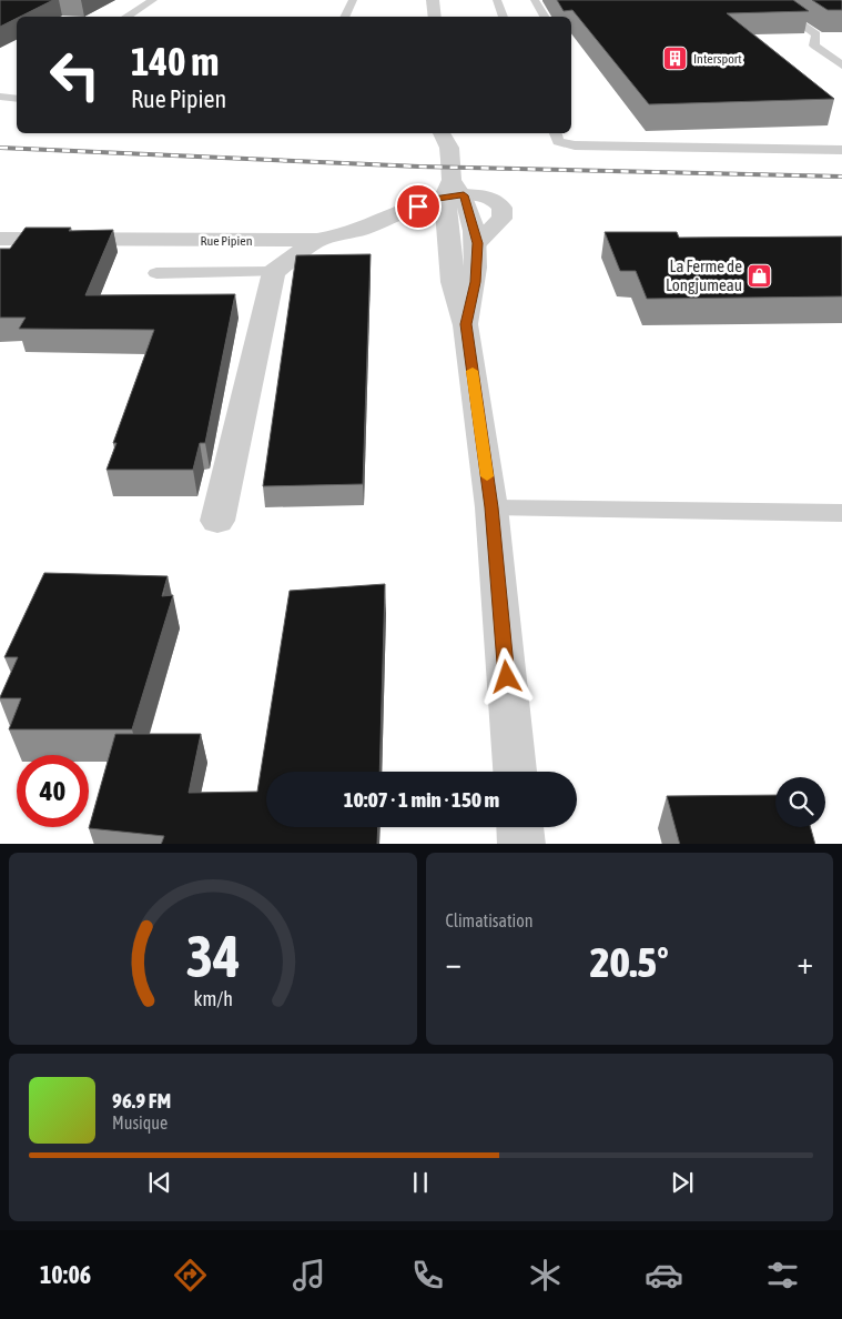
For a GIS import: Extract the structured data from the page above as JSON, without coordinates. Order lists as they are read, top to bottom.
{
  "streets": {
    "street": ["Rue Pipien"]
  },
  "places": {
    "building": ["Intersport"],
    "shop": ["La Ferme de Longjumeau"]
  },
  "page": {
    "turn": ["140 m", "Rue Pipien"],
    "limit": "40",
    "trip": "10:07 · 1 min · 150 m",
    "tile": "Climatisation",
    "heat": ["−", "20.5°", "+"],
    "song": ["96.9 FM", "Musique"],
    "tabs": "10:06",
    "gauge": ["34", "km/h"]
  }
}
